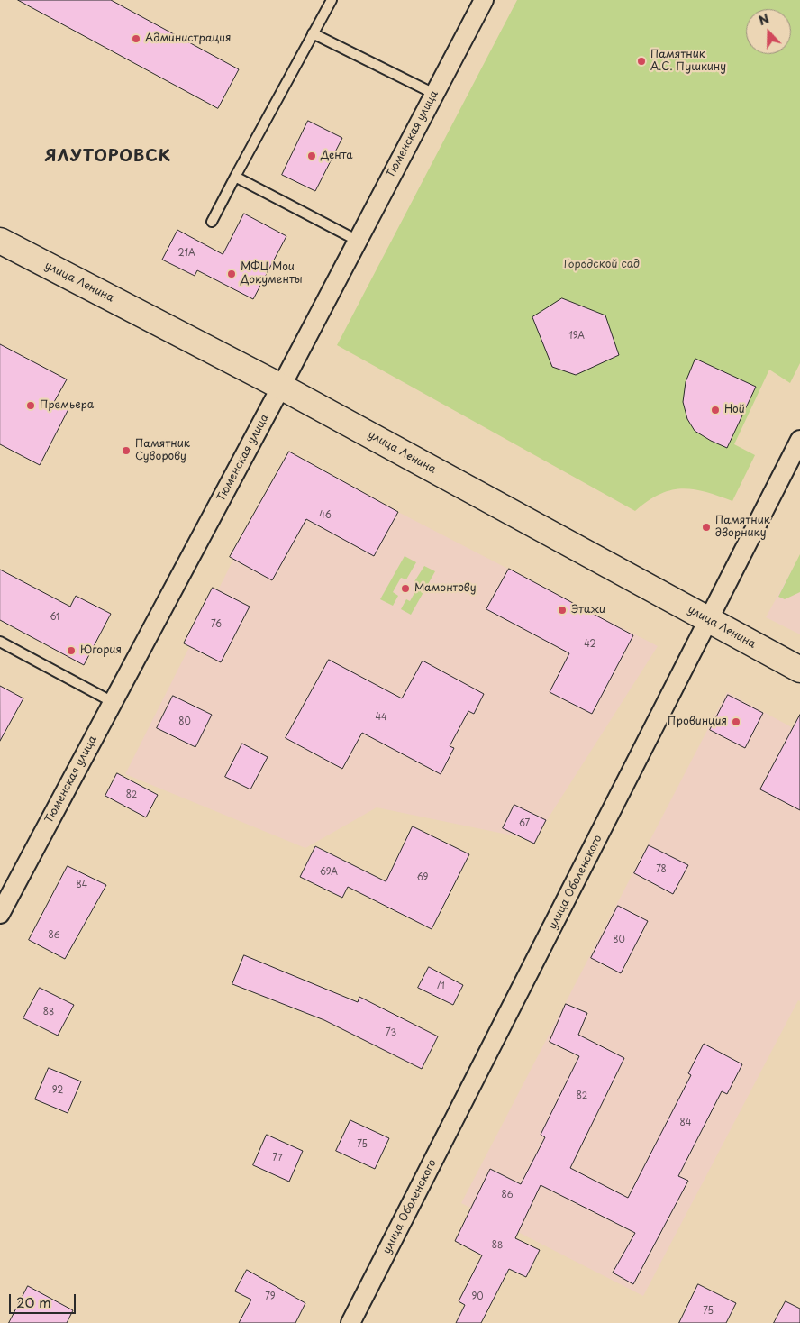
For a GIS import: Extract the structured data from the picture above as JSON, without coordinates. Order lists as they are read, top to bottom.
{
  "streets": {
    "main road": ["улица Ленина"],
    "street": ["Тюменская улица", "улица Оболенского"]
  },
  "crossings": [
    ["Тюменская улица", "улица Ленина"],
    ["улица Ленина", "улица Оболенского"]
  ],
  "districts": ["ЯЛУТОРОВСК"],
  "parks": ["Городской сад"],
  "places": [
    "Администрация",
    "Памятник А.С. Пушкину",
    "Дента",
    "МФЦ Мои Документы",
    "Премьера",
    "Ной",
    "Памятник Суворову",
    "Памятник дворнику",
    "Мамонтову",
    "Этажи",
    "Югория",
    "Провинция"
  ],
  "house_numbers": [
    "21А",
    "19А",
    "46",
    "61",
    "76",
    "42",
    "44",
    "80",
    "82",
    "67",
    "78",
    "69А",
    "69",
    "84",
    "86",
    "80",
    "71",
    "88",
    "73",
    "92",
    "82",
    "84",
    "75",
    "77",
    "86",
    "88",
    "79",
    "90",
    "75"
  ],
  "scale_bar": "20 m",
  "north": "top"
}
